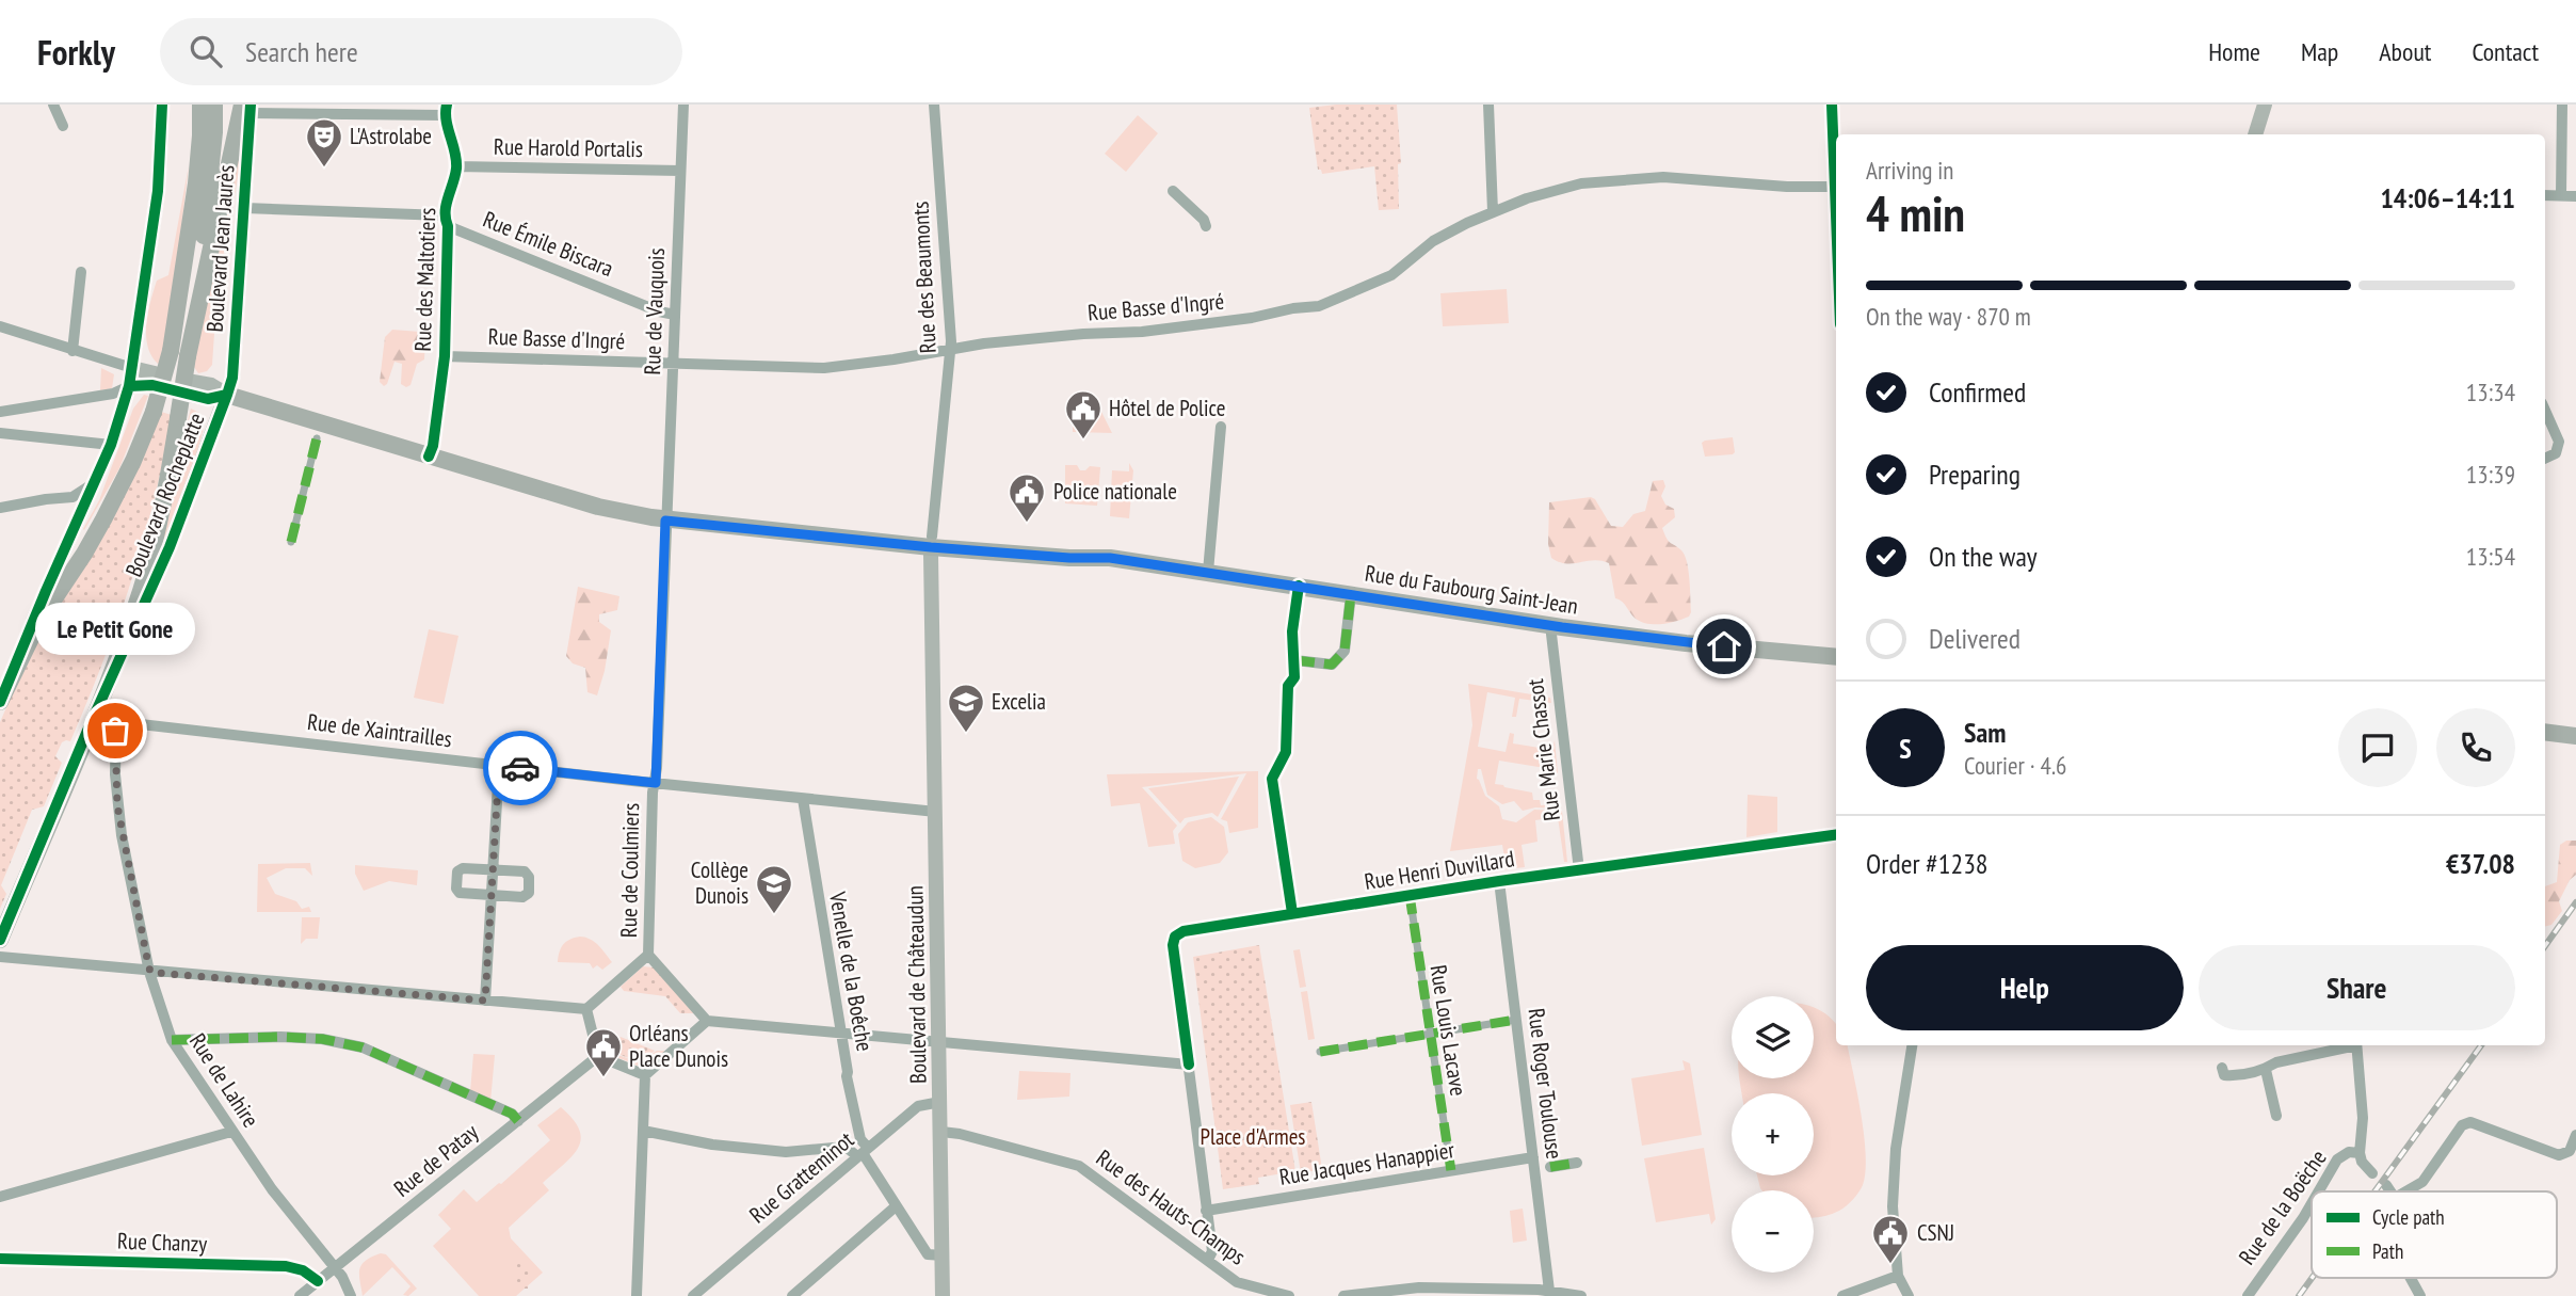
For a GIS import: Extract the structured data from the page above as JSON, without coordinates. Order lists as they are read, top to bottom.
{
  "streets": {
    "main road": [
      "Boulevard Jean Jaurès",
      "Boulevard Rocheplatte",
      "Rue du Faubourg Saint-Jean",
      "Boulevard de Châteaudun"
    ],
    "street": [
      "Rue Harold Portalis",
      "Rue Émile Biscara",
      "Rue des Beaumonts",
      "Rue des Maltotiers",
      "Rue Basse d'Ingré",
      "Rue de Vauquois",
      "Rue de Xaintrailles",
      "Rue Marie Chassot",
      "Rue de Coulmiers",
      "Rue Henri Duvillard",
      "Venelle de la Boêche",
      "Rue Louis Lacave",
      "Rue de Lahire",
      "Rue Roger Toulouse",
      "Rue de Patay",
      "Rue Jacques Hanappier",
      "Rue Gratteminot",
      "Rue des Hauts-Champs",
      "Rue de la Boëche",
      "Rue Chanzy"
    ]
  },
  "crossings": [
    ["Rue Harold Portalis", "Rue des Maltotiers"],
    ["Rue Harold Portalis", "Rue de Vauquois"],
    ["Rue Émile Biscara", "Boulevard Jean Jaurès"],
    ["Rue Émile Biscara", "Rue des Maltotiers"],
    ["Rue Émile Biscara", "Rue de Vauquois"],
    ["Boulevard Jean Jaurès", "Boulevard Rocheplatte"],
    ["Boulevard Jean Jaurès", "Rue du Faubourg Saint-Jean"],
    ["Rue des Beaumonts", "Rue Basse d'Ingré"],
    ["Rue des Beaumonts", "Rue du Faubourg Saint-Jean"],
    ["Rue des Beaumonts", "Boulevard de Châteaudun"],
    ["Rue des Maltotiers", "Rue Basse d'Ingré"],
    ["Rue des Maltotiers", "Rue du Faubourg Saint-Jean"],
    ["Rue Basse d'Ingré", "Rue de Vauquois"],
    ["Rue de Vauquois", "Rue du Faubourg Saint-Jean"],
    ["Rue de Vauquois", "Rue de Coulmiers"],
    ["Boulevard Rocheplatte", "Rue du Faubourg Saint-Jean"],
    ["Boulevard Rocheplatte", "Rue de Xaintrailles"],
    ["Rue du Faubourg Saint-Jean", "Rue Marie Chassot"],
    ["Rue du Faubourg Saint-Jean", "Rue de Coulmiers"],
    ["Rue du Faubourg Saint-Jean", "Boulevard de Châteaudun"],
    ["Rue de Xaintrailles", "Rue de Coulmiers"],
    ["Rue de Xaintrailles", "Venelle de la Boêche"],
    ["Rue de Xaintrailles", "Boulevard de Châteaudun"],
    ["Rue de Xaintrailles", "Rue de Lahire"],
    ["Rue Marie Chassot", "Rue Henri Duvillard"],
    ["Rue Henri Duvillard", "Rue Louis Lacave"],
    ["Rue Henri Duvillard", "Rue Roger Toulouse"],
    ["Venelle de la Boêche", "Boulevard de Châteaudun"],
    ["Venelle de la Boêche", "Rue Gratteminot"],
    ["Boulevard de Châteaudun", "Rue Gratteminot"],
    ["Boulevard de Châteaudun", "Rue des Hauts-Champs"],
    ["Rue Louis Lacave", "Rue Jacques Hanappier"],
    ["Rue de Lahire", "Rue de Patay"],
    ["Rue Roger Toulouse", "Rue Jacques Hanappier"],
    ["Rue de Patay", "Rue Chanzy"]
  ],
  "parks": ["Place d'Armes"],
  "places": {
    "theatre": ["L'Astrolabe"],
    "public building": [
      "Hôtel de Police",
      "Police nationale",
      "Orléans Place Dunois",
      "CSNJ"
    ],
    "other": ["Le Petit Gone"],
    "school or university": ["Excelia", "Collège Dunois"]
  },
  "legend": ["Cycle path", "Path"],
  "page": {
    "header": "Forkly",
    "search": "Search here",
    "nav": [
      "Home",
      "Map",
      "About",
      "Contact"
    ],
    "heading": ["4 min", "Arriving in", "14:06–14:11"],
    "panel": [
      "Sam",
      "Courier · 4.6",
      "Order #1238",
      "€37.08"
    ],
    "bar": "On the way · 870 m",
    "list": [
      ["Confirmed", "13:34"],
      ["Preparing", "13:39"],
      ["On the way", "13:54"],
      "Delivered"
    ],
    "bubble": "Le Petit Gone",
    "round": "S",
    "buttons": ["Help", "Share"],
    "map_buttons": ["+", "−"]
  }
}
